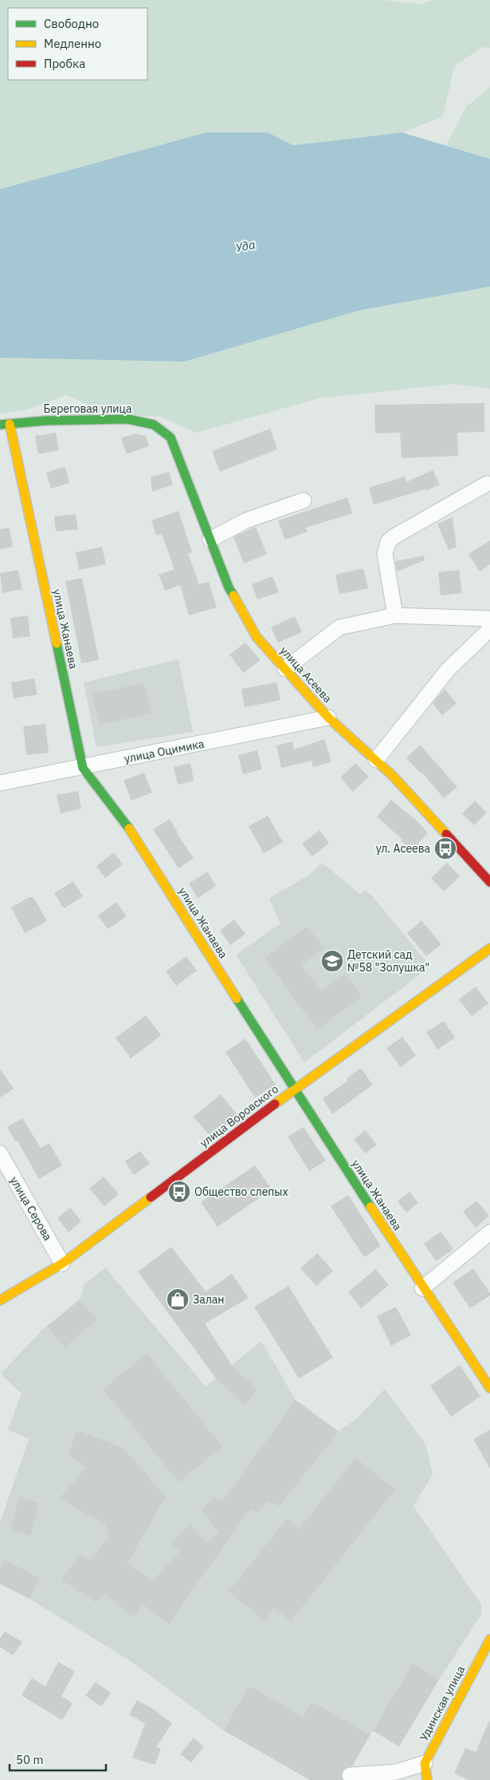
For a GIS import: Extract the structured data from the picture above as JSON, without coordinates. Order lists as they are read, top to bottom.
{
  "streets": {
    "street": [
      "Береговая улица",
      "улица Жанаева",
      "улица Асеева",
      "улица Оцимика",
      "улица Воровского",
      "улица Серова",
      "Удинская улица"
    ]
  },
  "crossings": [
    ["Береговая улица", "улица Жанаева"],
    ["Береговая улица", "улица Асеева"],
    ["улица Жанаева", "улица Оцимика"],
    ["улица Жанаева", "улица Воровского"],
    ["улица Асеева", "улица Оцимика"],
    ["улица Воровского", "улица Серова"]
  ],
  "water": ["Уда"],
  "places": {
    "bus stop": ["ул. Асеева", "Общество слепых"],
    "school or university": ["Детский сад №58 \"Золушка\""],
    "shop": ["Залан"]
  },
  "legend": ["Свободно", "Медленно", "Пробка"],
  "scale_bar": "50 m"
}
